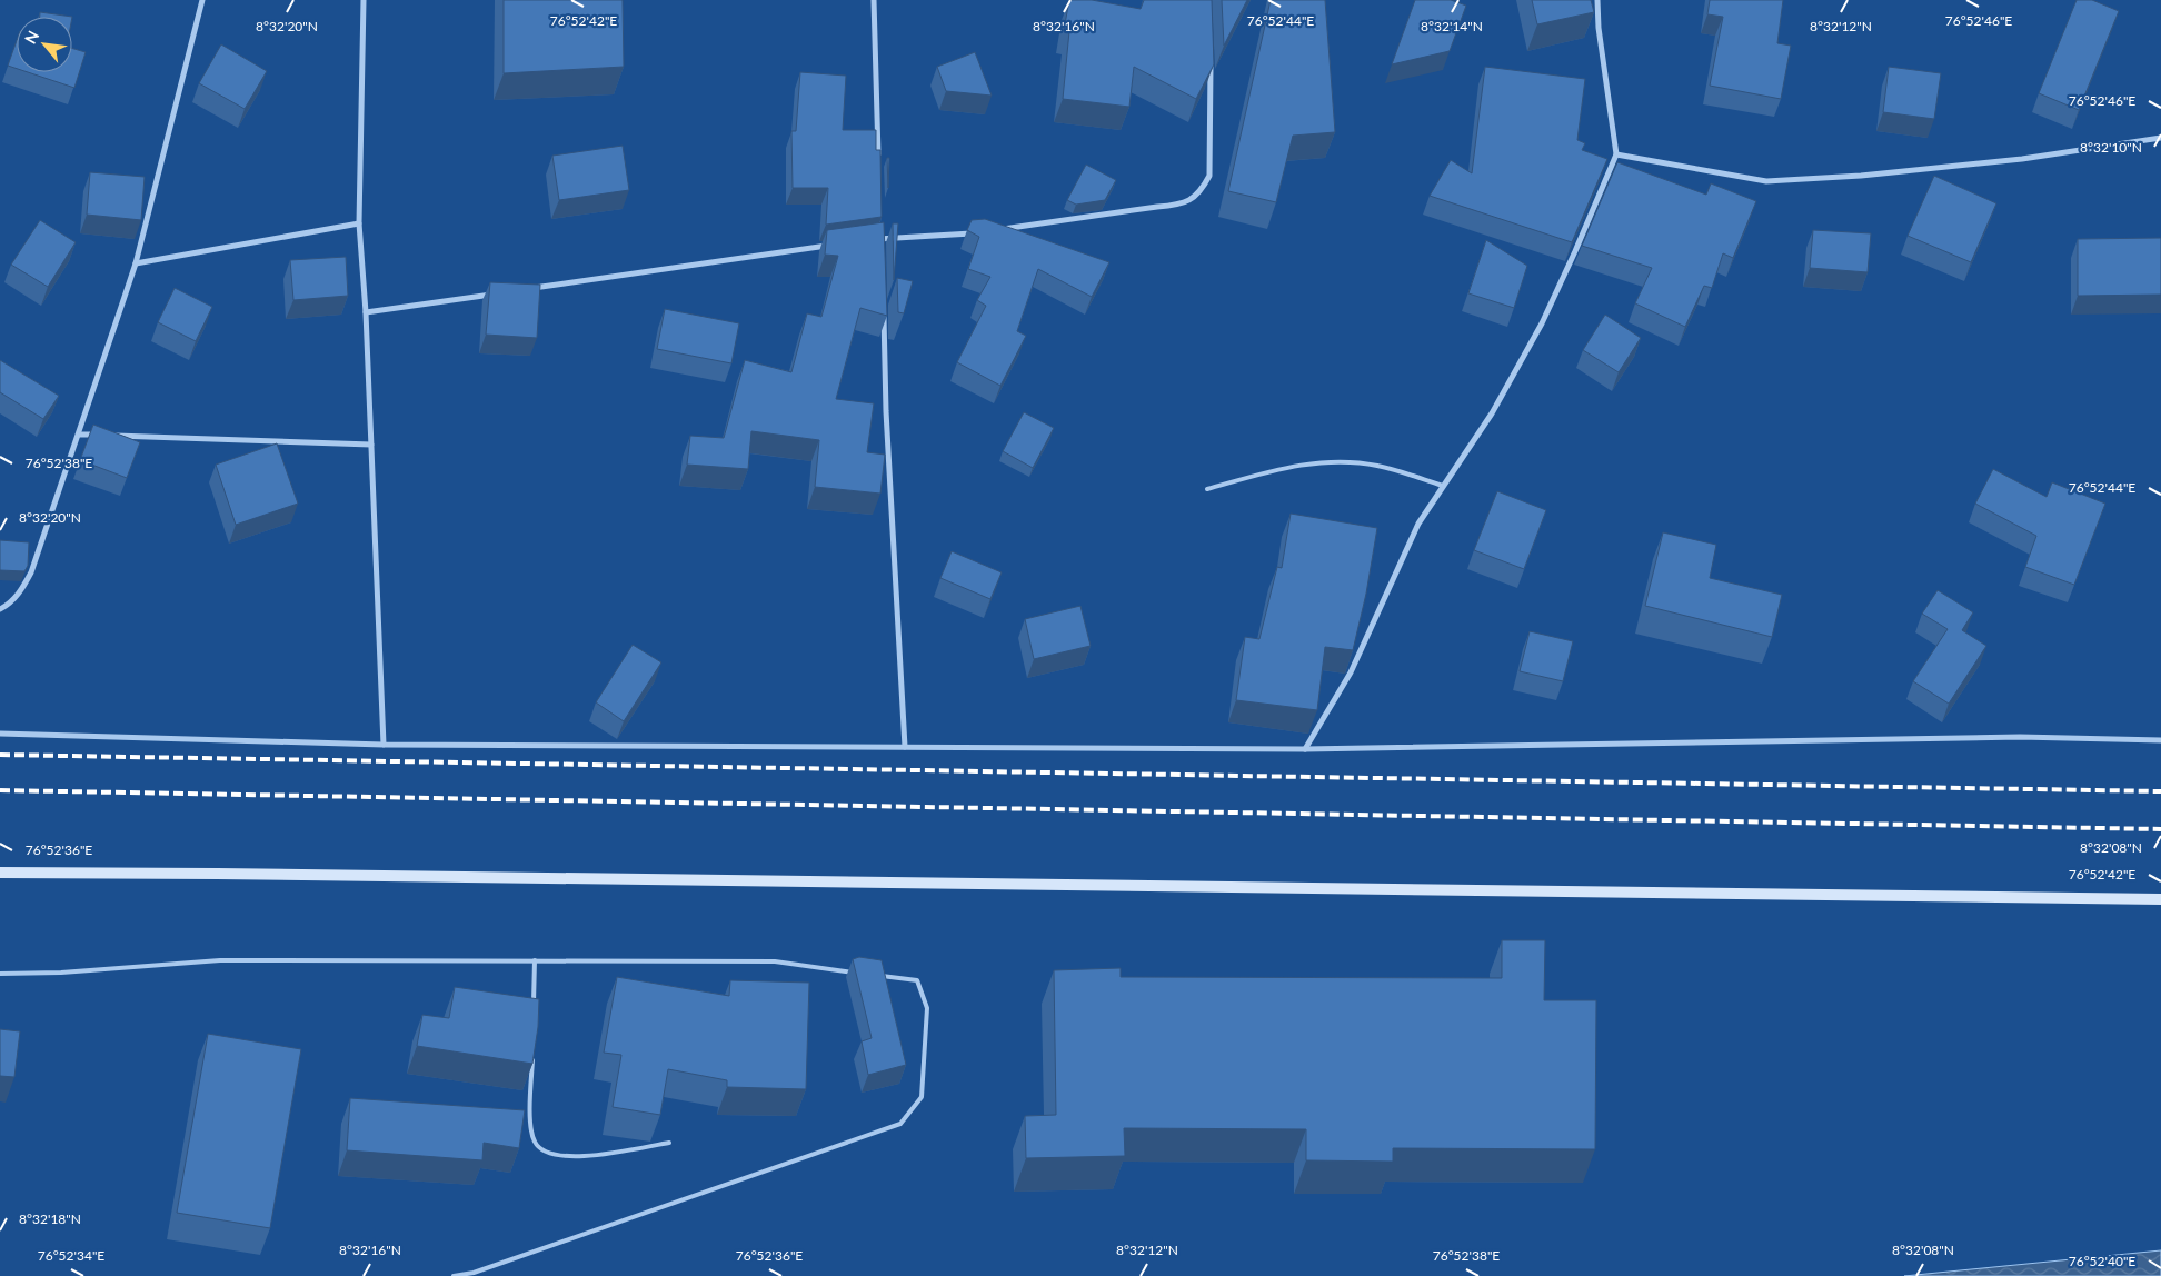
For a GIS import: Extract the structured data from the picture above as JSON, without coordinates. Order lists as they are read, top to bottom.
{
  "north": "top left",
  "coordinates": [
    "76°52'44\"E",
    "76°52'42\"E",
    "76°52'46\"E",
    "8°32'20\"N",
    "8°32'16\"N",
    "8°32'14\"N",
    "8°32'12\"N",
    "8°32'10\"N",
    "76°52'38\"E",
    "8°32'08\"N",
    "76°52'36\"E",
    "8°32'18\"N",
    "76°52'34\"E",
    "76°52'40\"E"
  ]
}
